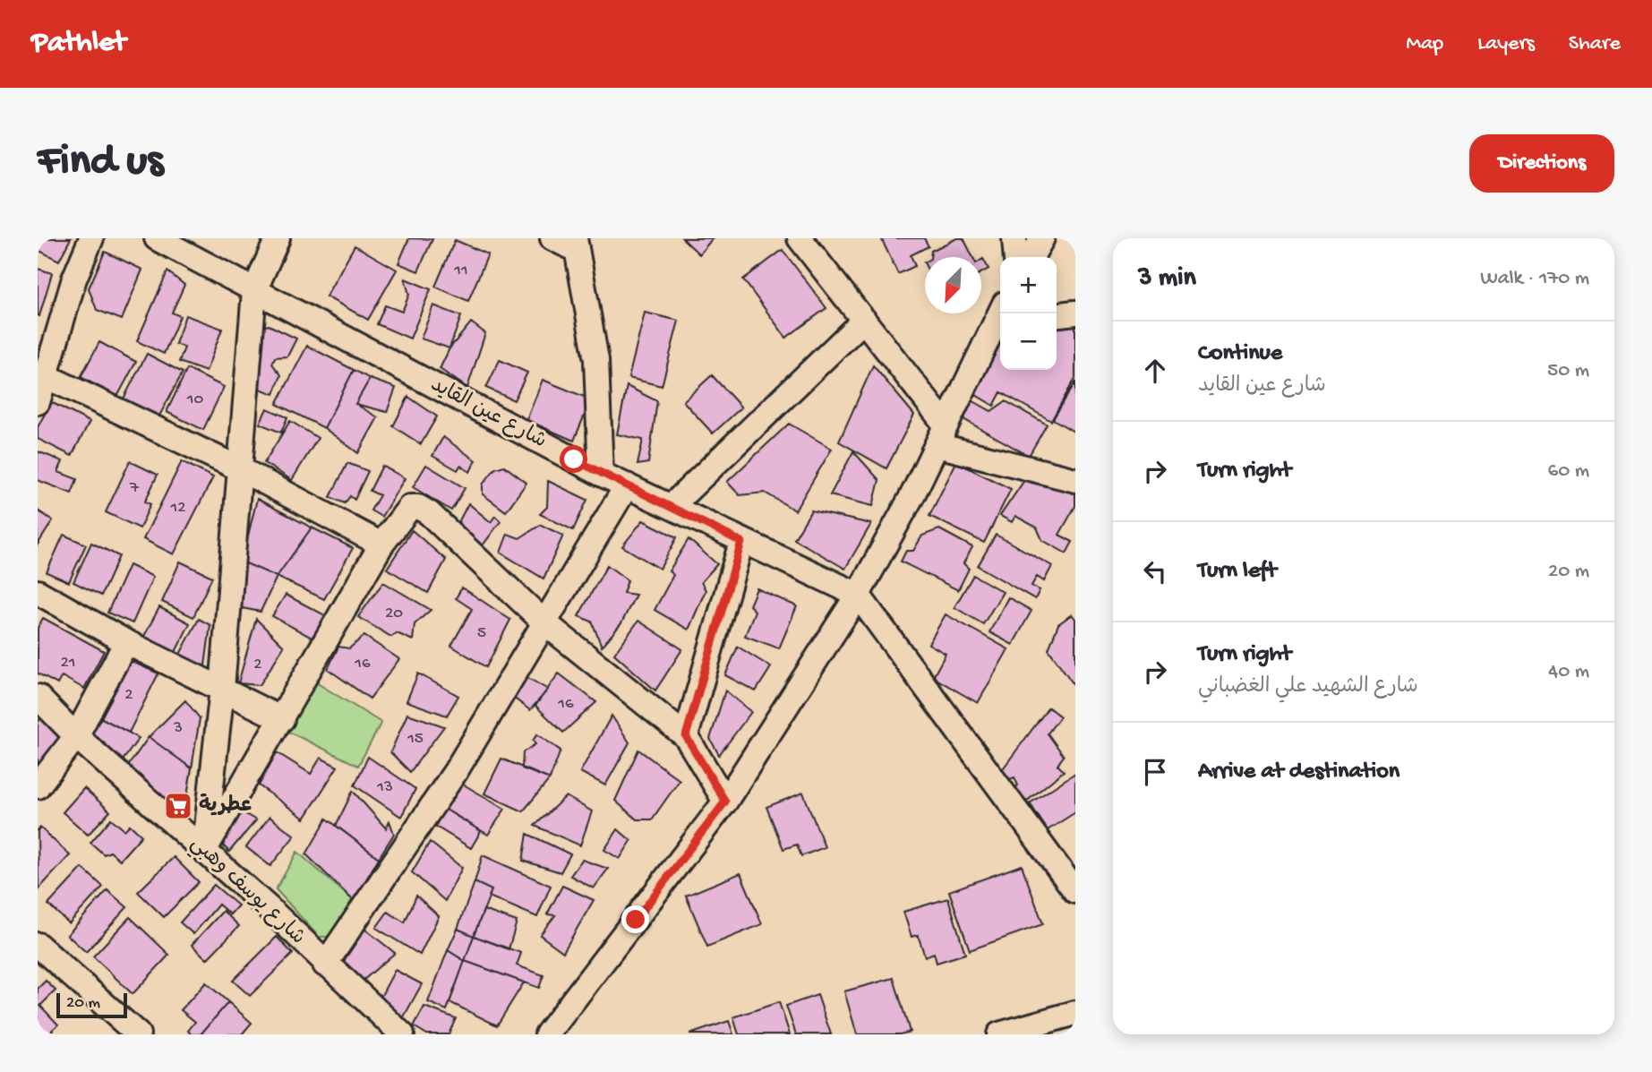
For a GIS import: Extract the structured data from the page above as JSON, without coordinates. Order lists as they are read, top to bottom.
{
  "streets": {
    "street": ["شارع عين القايد", "شارع يوسف وهبي"]
  },
  "places": {
    "supermarket": ["عطرية"]
  },
  "house_numbers": [
    "11",
    "10",
    "7",
    "12",
    "20",
    "5",
    "21",
    "16",
    "2",
    "2",
    "16",
    "3",
    "15",
    "13"
  ],
  "scale_bar": "20 m",
  "north": "bottom left",
  "page": {
    "header": "Pathlet",
    "nav": ["Map", "Layers", "Share"],
    "buttons": "Directions",
    "title": "Find us",
    "heading": ["3 min", "Walk · 170 m"],
    "map_buttons": ["+", "−"],
    "list": [
      ["Continue", "شارع عين القايد", "50 m"],
      ["Turn right", "60 m"],
      ["Turn left", "20 m"],
      ["Turn right", "شارع الشهيد علي الغضباني", "40 m"],
      "Arrive at destination"
    ],
    "scale": "20 m"
  }
}
